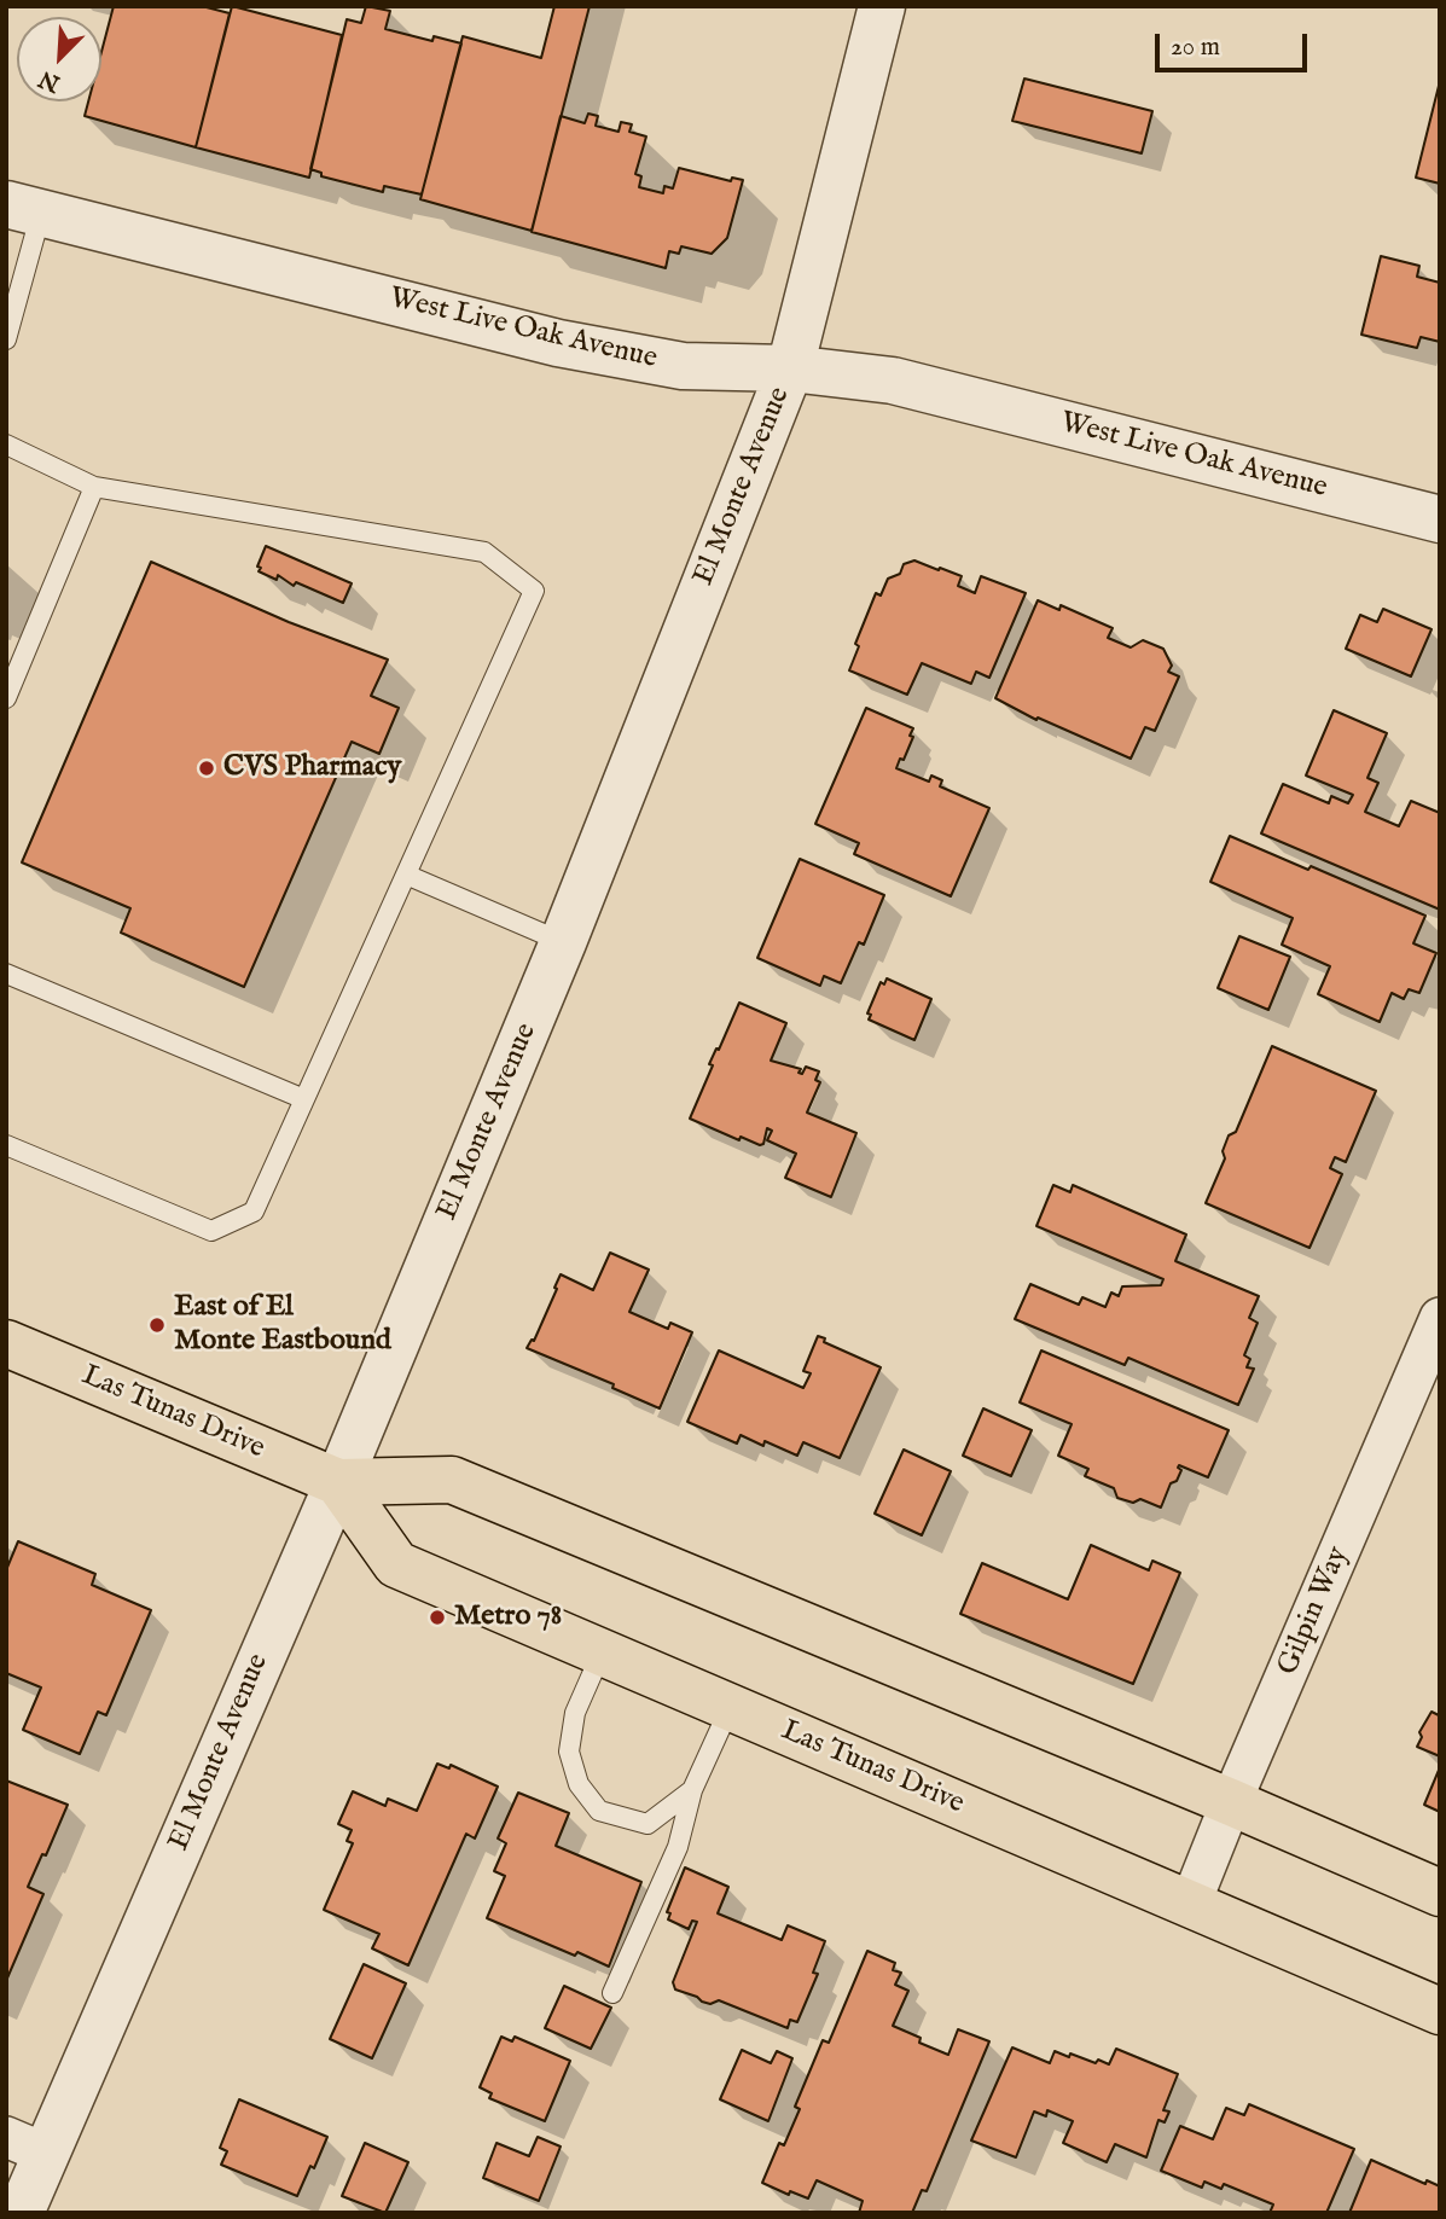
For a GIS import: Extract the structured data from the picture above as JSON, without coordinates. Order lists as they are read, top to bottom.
{
  "streets": {
    "main road": ["Las Tunas Drive"],
    "street": ["West Live Oak Avenue", "El Monte Avenue", "Gilpin Way"]
  },
  "crossings": [
    ["West Live Oak Avenue", "El Monte Avenue"],
    ["El Monte Avenue", "Las Tunas Drive"],
    ["Las Tunas Drive", "Gilpin Way"]
  ],
  "places": ["CVS Pharmacy", "East of El Monte Eastbound", "Metro 78"],
  "scale_bar": "20 m",
  "north": "bottom left"
}
